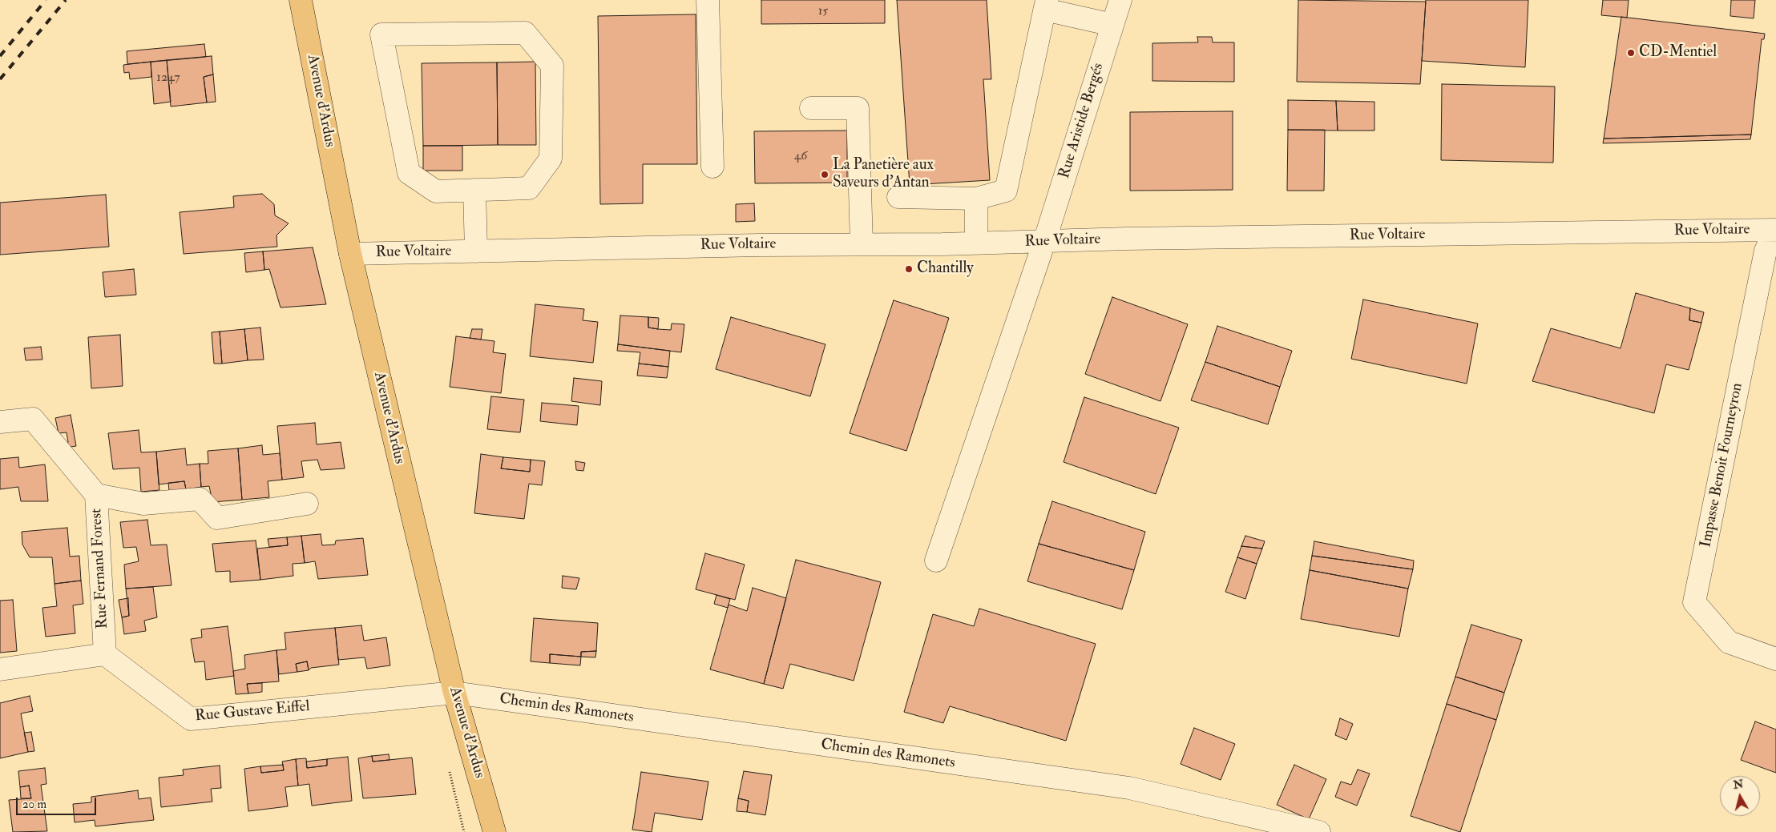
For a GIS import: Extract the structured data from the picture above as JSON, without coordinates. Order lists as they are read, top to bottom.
{
  "streets": {
    "main road": ["Avenue d'Ardus"],
    "street": [
      "Rue Aristide Bergés",
      "Rue Voltaire",
      "Impasse Benoit Fourneyron",
      "Rue Fernand Forest",
      "Chemin des Ramonets",
      "Rue Gustave Eiffel"
    ]
  },
  "crossings": [
    ["Avenue d'Ardus", "Rue Voltaire"],
    ["Avenue d'Ardus", "Chemin des Ramonets"],
    ["Avenue d'Ardus", "Rue Gustave Eiffel"],
    ["Rue Aristide Bergés", "Rue Voltaire"],
    ["Rue Voltaire", "Impasse Benoit Fourneyron"],
    ["Rue Fernand Forest", "Rue Gustave Eiffel"],
    ["Chemin des Ramonets", "Rue Gustave Eiffel"]
  ],
  "places": ["CD-Mentiel", "La Panetière aux Saveurs d'Antan", "Chantilly"],
  "house_numbers": ["15", "1247", "46"],
  "scale_bar": "20 m",
  "north": "top"
}
